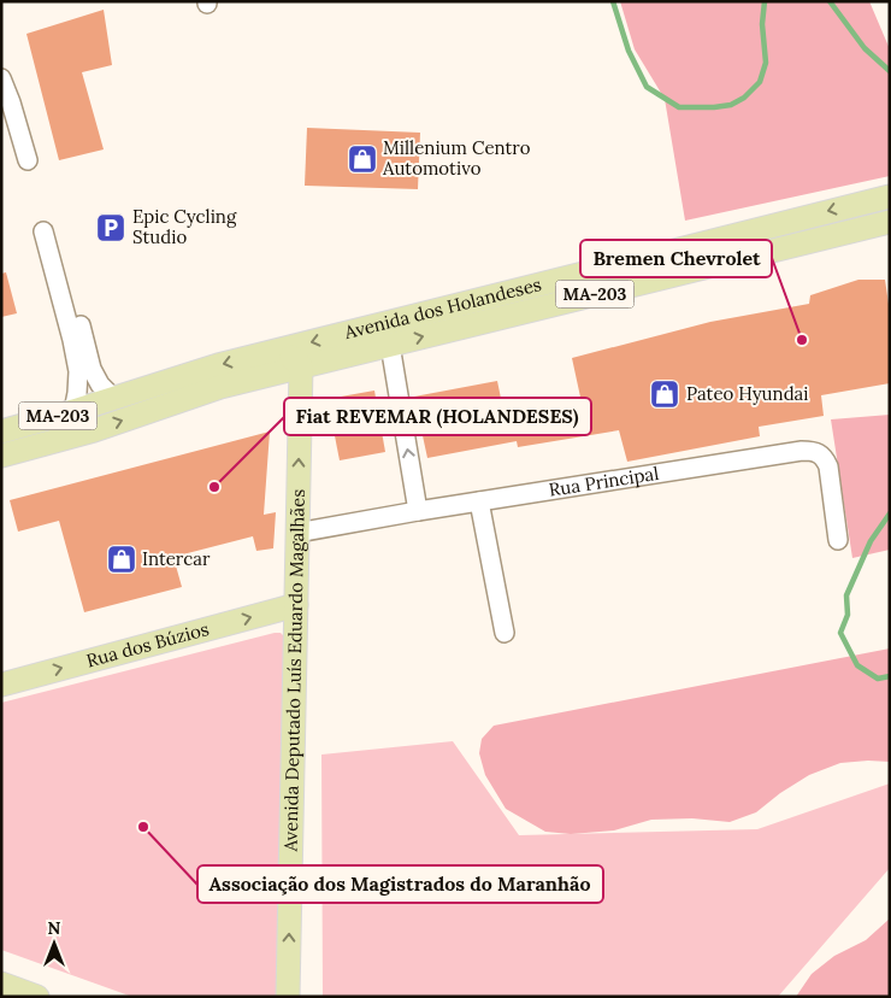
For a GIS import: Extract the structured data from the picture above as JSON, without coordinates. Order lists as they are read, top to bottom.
{
  "streets": {
    "main road": [
      "MA-203",
      "Avenida dos Holandeses",
      "Rua dos Búzios",
      "Avenida Deputado Luís Eduardo Magalhães"
    ],
    "street": ["Rua Principal"]
  },
  "crossings": [
    ["Avenida dos Holandeses", "Avenida Deputado Luís Eduardo Magalhães"],
    ["Rua Principal", "Avenida Deputado Luís Eduardo Magalhães"],
    ["Rua dos Búzios", "Avenida Deputado Luís Eduardo Magalhães"]
  ],
  "one_way": ["Rua dos Búzios", "Avenida Deputado Luís Eduardo Magalhães"],
  "places": {
    "shop": ["Millenium Centro Automotivo", "Pateo Hyundai", "Intercar"],
    "parking": ["Epic Cycling Studio"],
    "other": ["Bremen Chevrolet", "Fiat REVEMAR (HOLANDESES)", "Associação dos Magistrados do Maranhão"]
  },
  "north": "top"
}
